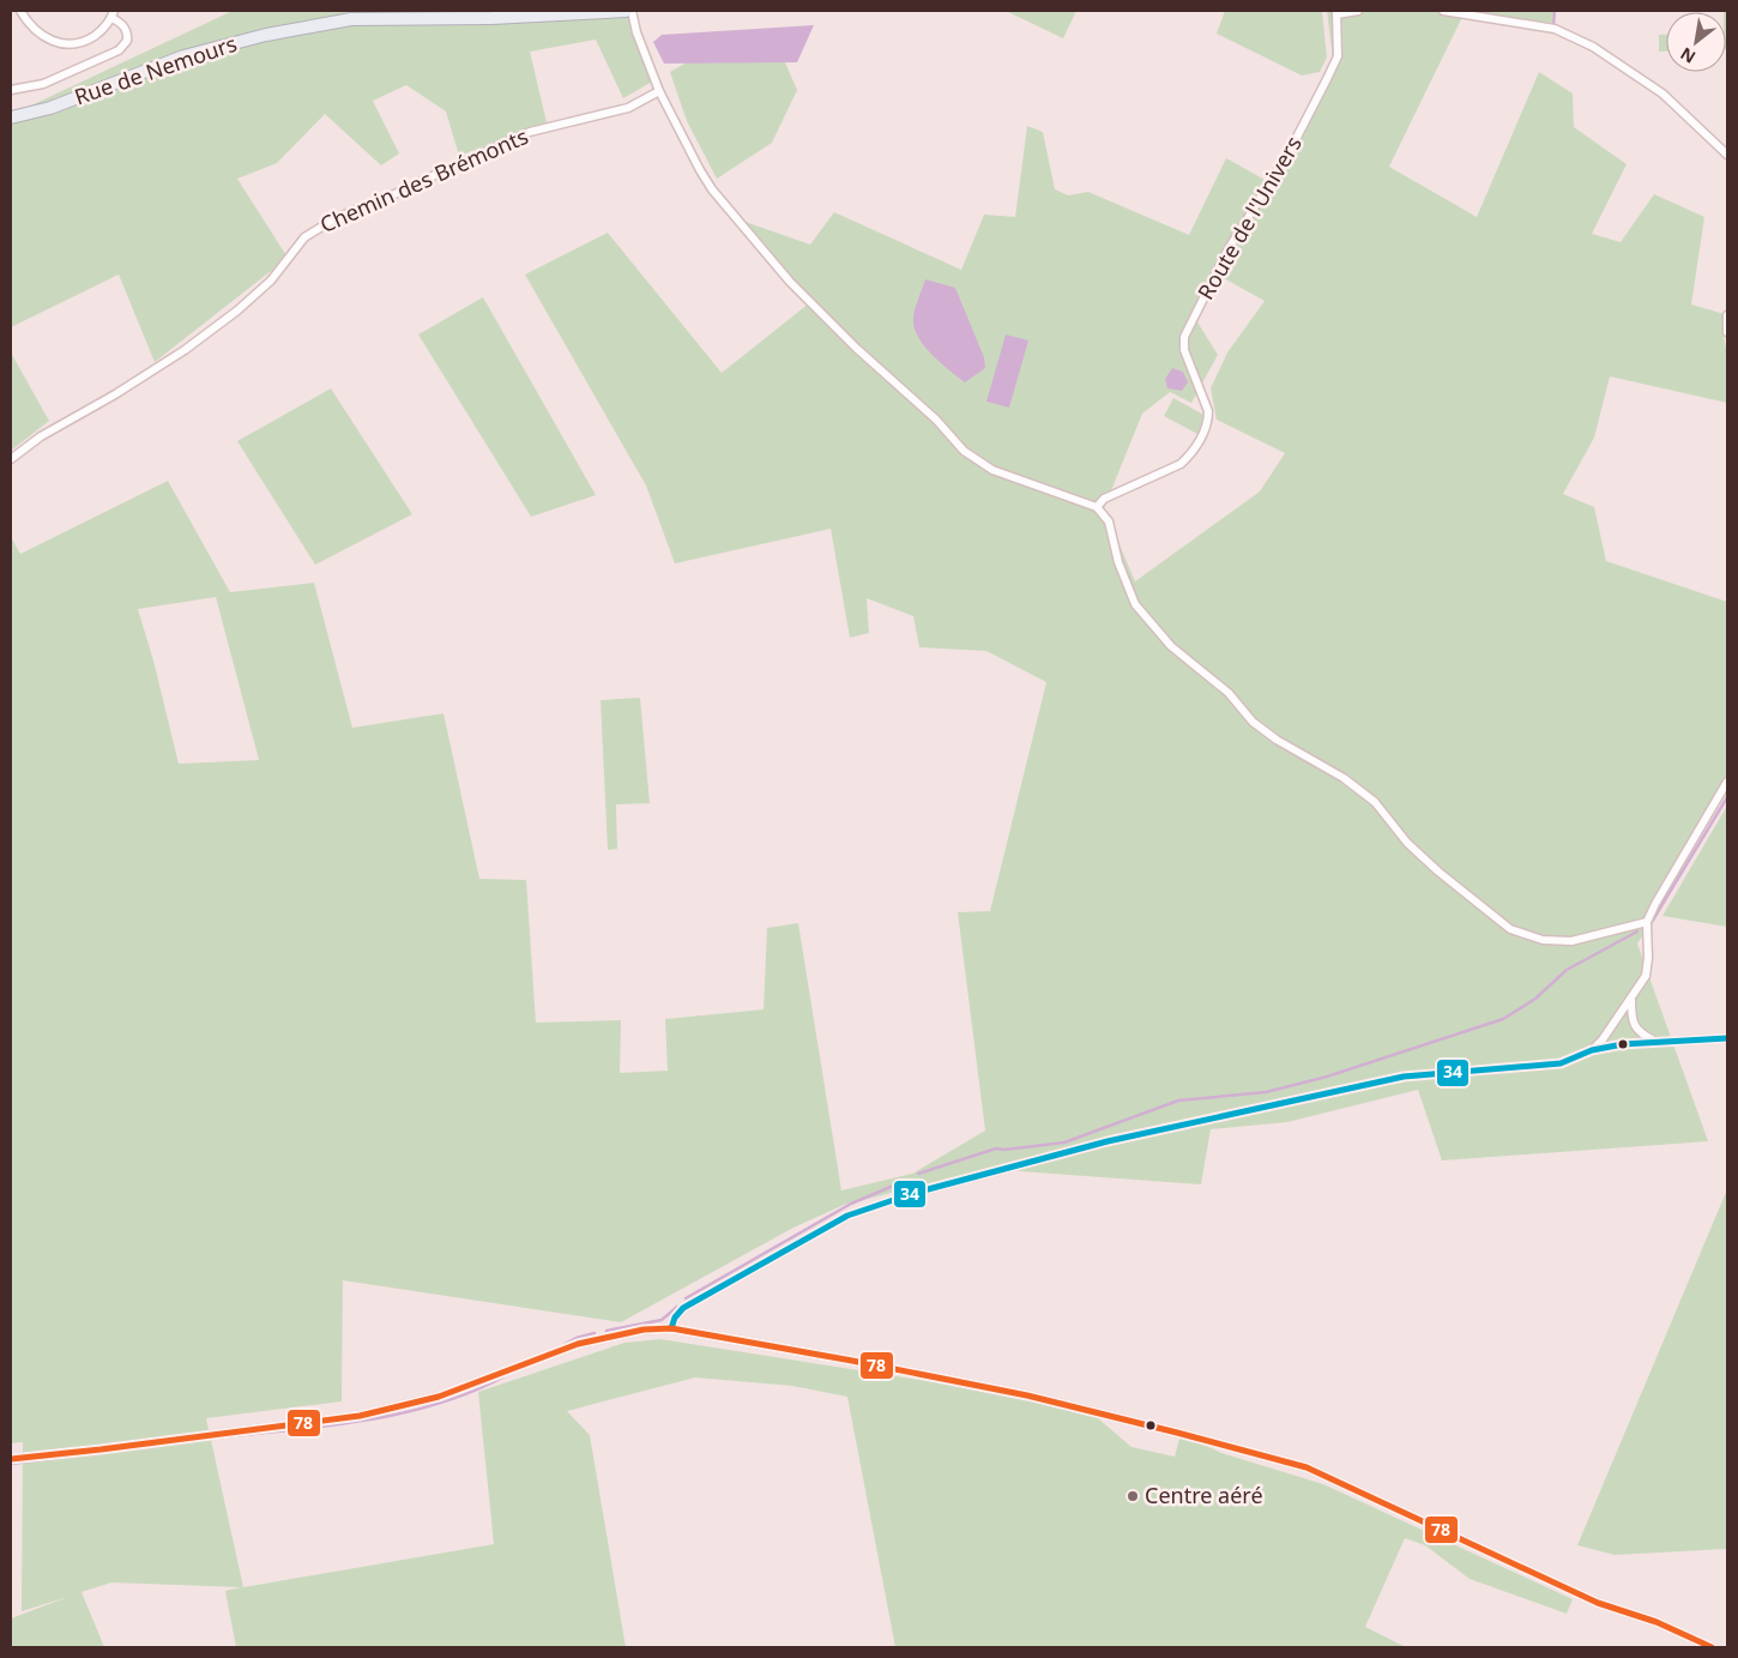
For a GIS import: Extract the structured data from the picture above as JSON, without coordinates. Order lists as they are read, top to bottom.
{
  "streets": {
    "main road": ["Rue de Nemours"],
    "street": ["Chemin des Brémonts", "Route de l'Univers"]
  },
  "places": ["Centre aéré"],
  "lines": ["transit line 34", "transit line 78"],
  "north": "bottom left"
}
